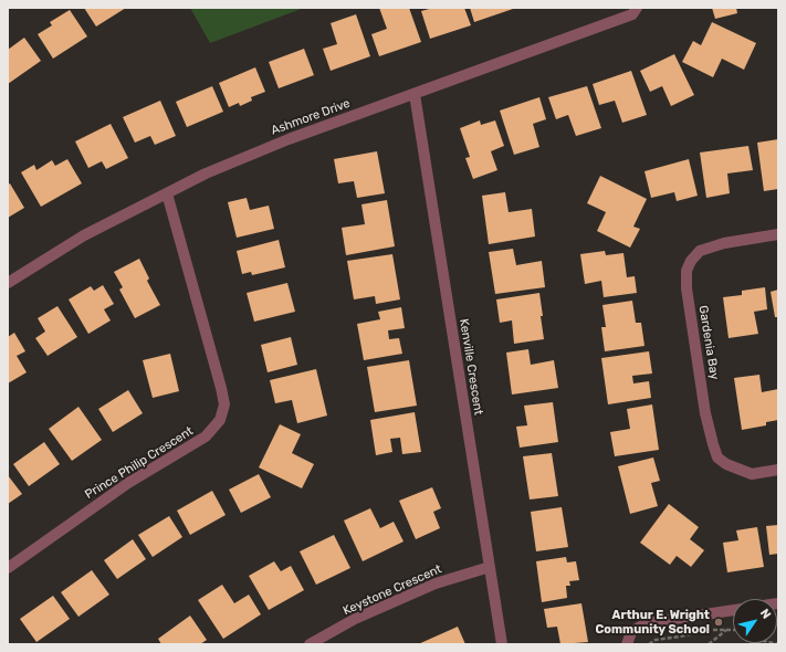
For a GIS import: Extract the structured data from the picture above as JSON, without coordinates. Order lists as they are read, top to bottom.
{
  "streets": {
    "street": [
      "Ashmore Drive",
      "Gardenia Bay",
      "Kenville Crescent",
      "Prince Philip Crescent",
      "Keystone Crescent"
    ]
  },
  "crossings": [
    ["Ashmore Drive", "Kenville Crescent"],
    ["Ashmore Drive", "Prince Philip Crescent"],
    ["Kenville Crescent", "Keystone Crescent"]
  ],
  "places": ["Arthur E. Wright Community School"],
  "north": "top right"
}
